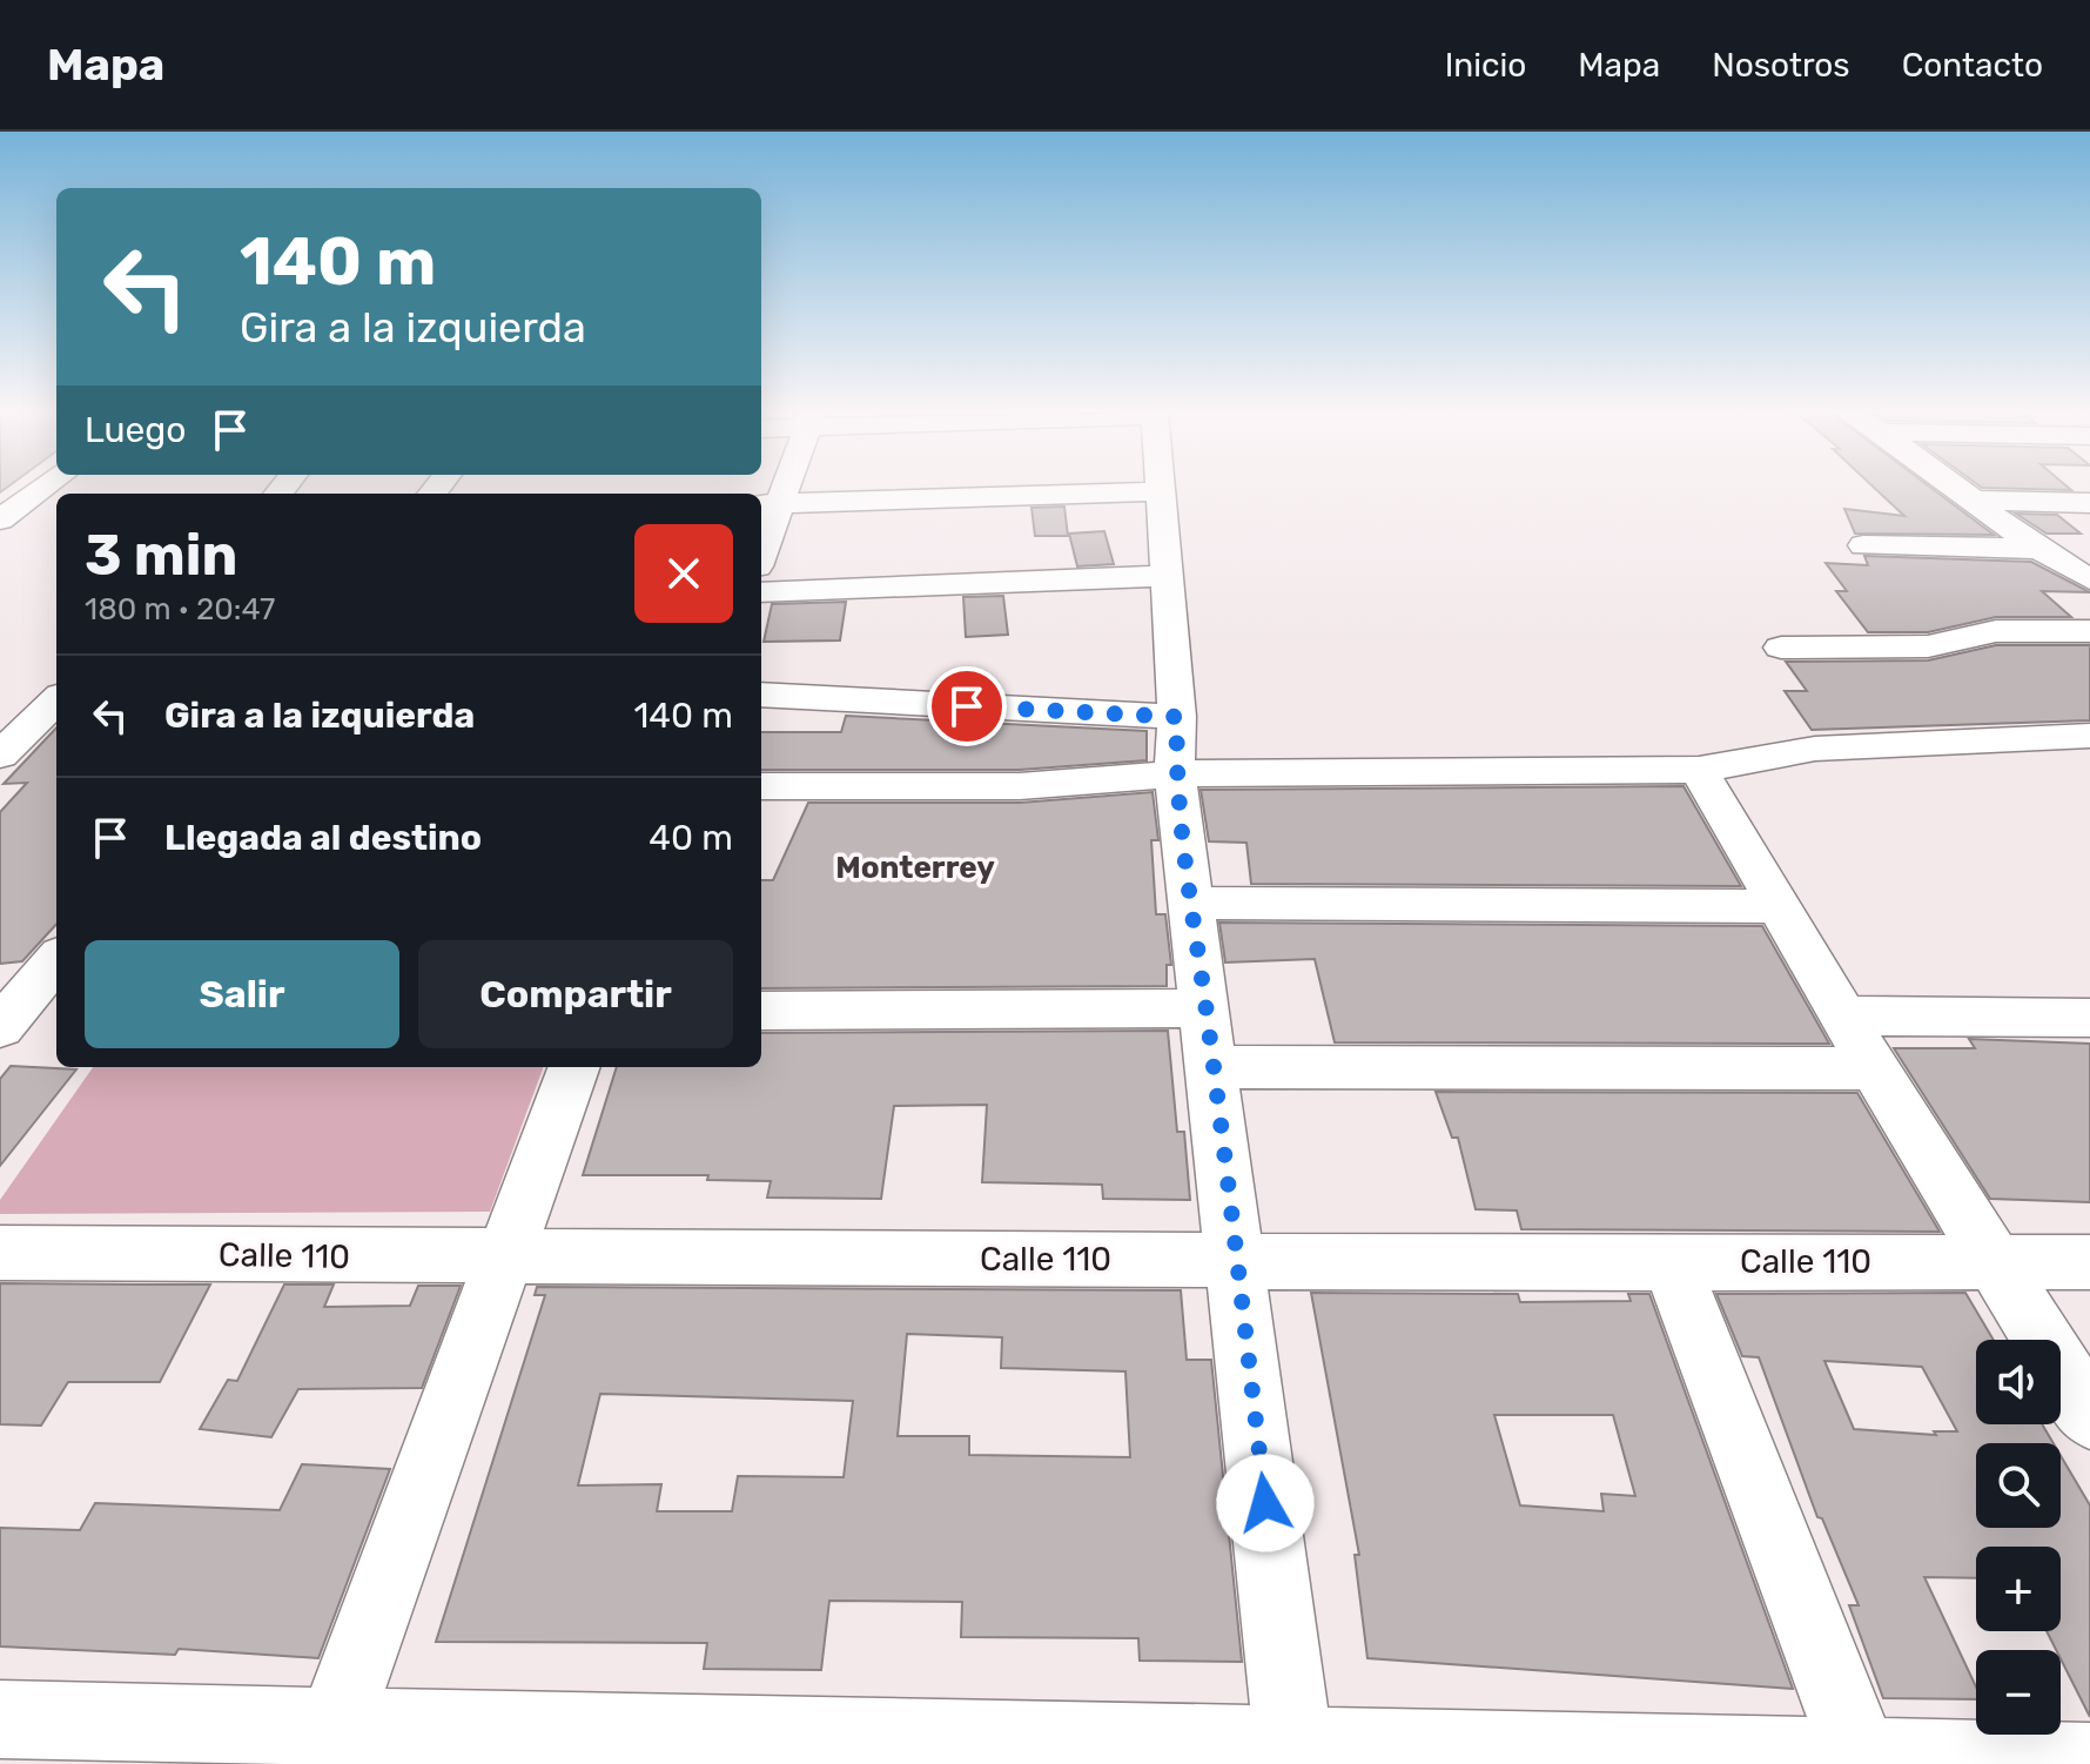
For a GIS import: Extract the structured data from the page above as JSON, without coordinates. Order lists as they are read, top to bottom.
{
  "streets": {
    "street": ["Calle 110"]
  },
  "districts": ["Monterrey"],
  "page": {
    "header": "Mapa",
    "nav": [
      "Inicio",
      "Mapa",
      "Nosotros",
      "Contacto"
    ],
    "turn": ["140 m", "Gira a la izquierda"],
    "then": "Luego",
    "heading": ["3 min", "180 m · 20:47"],
    "list": [
      {
        "name": "Gira a la izquierda",
        "value": "140 m"
      },
      {
        "name": "Llegada al destino",
        "value": "40 m"
      }
    ],
    "buttons": ["Salir", "Compartir"],
    "map_buttons": ["+", "−"]
  }
}
